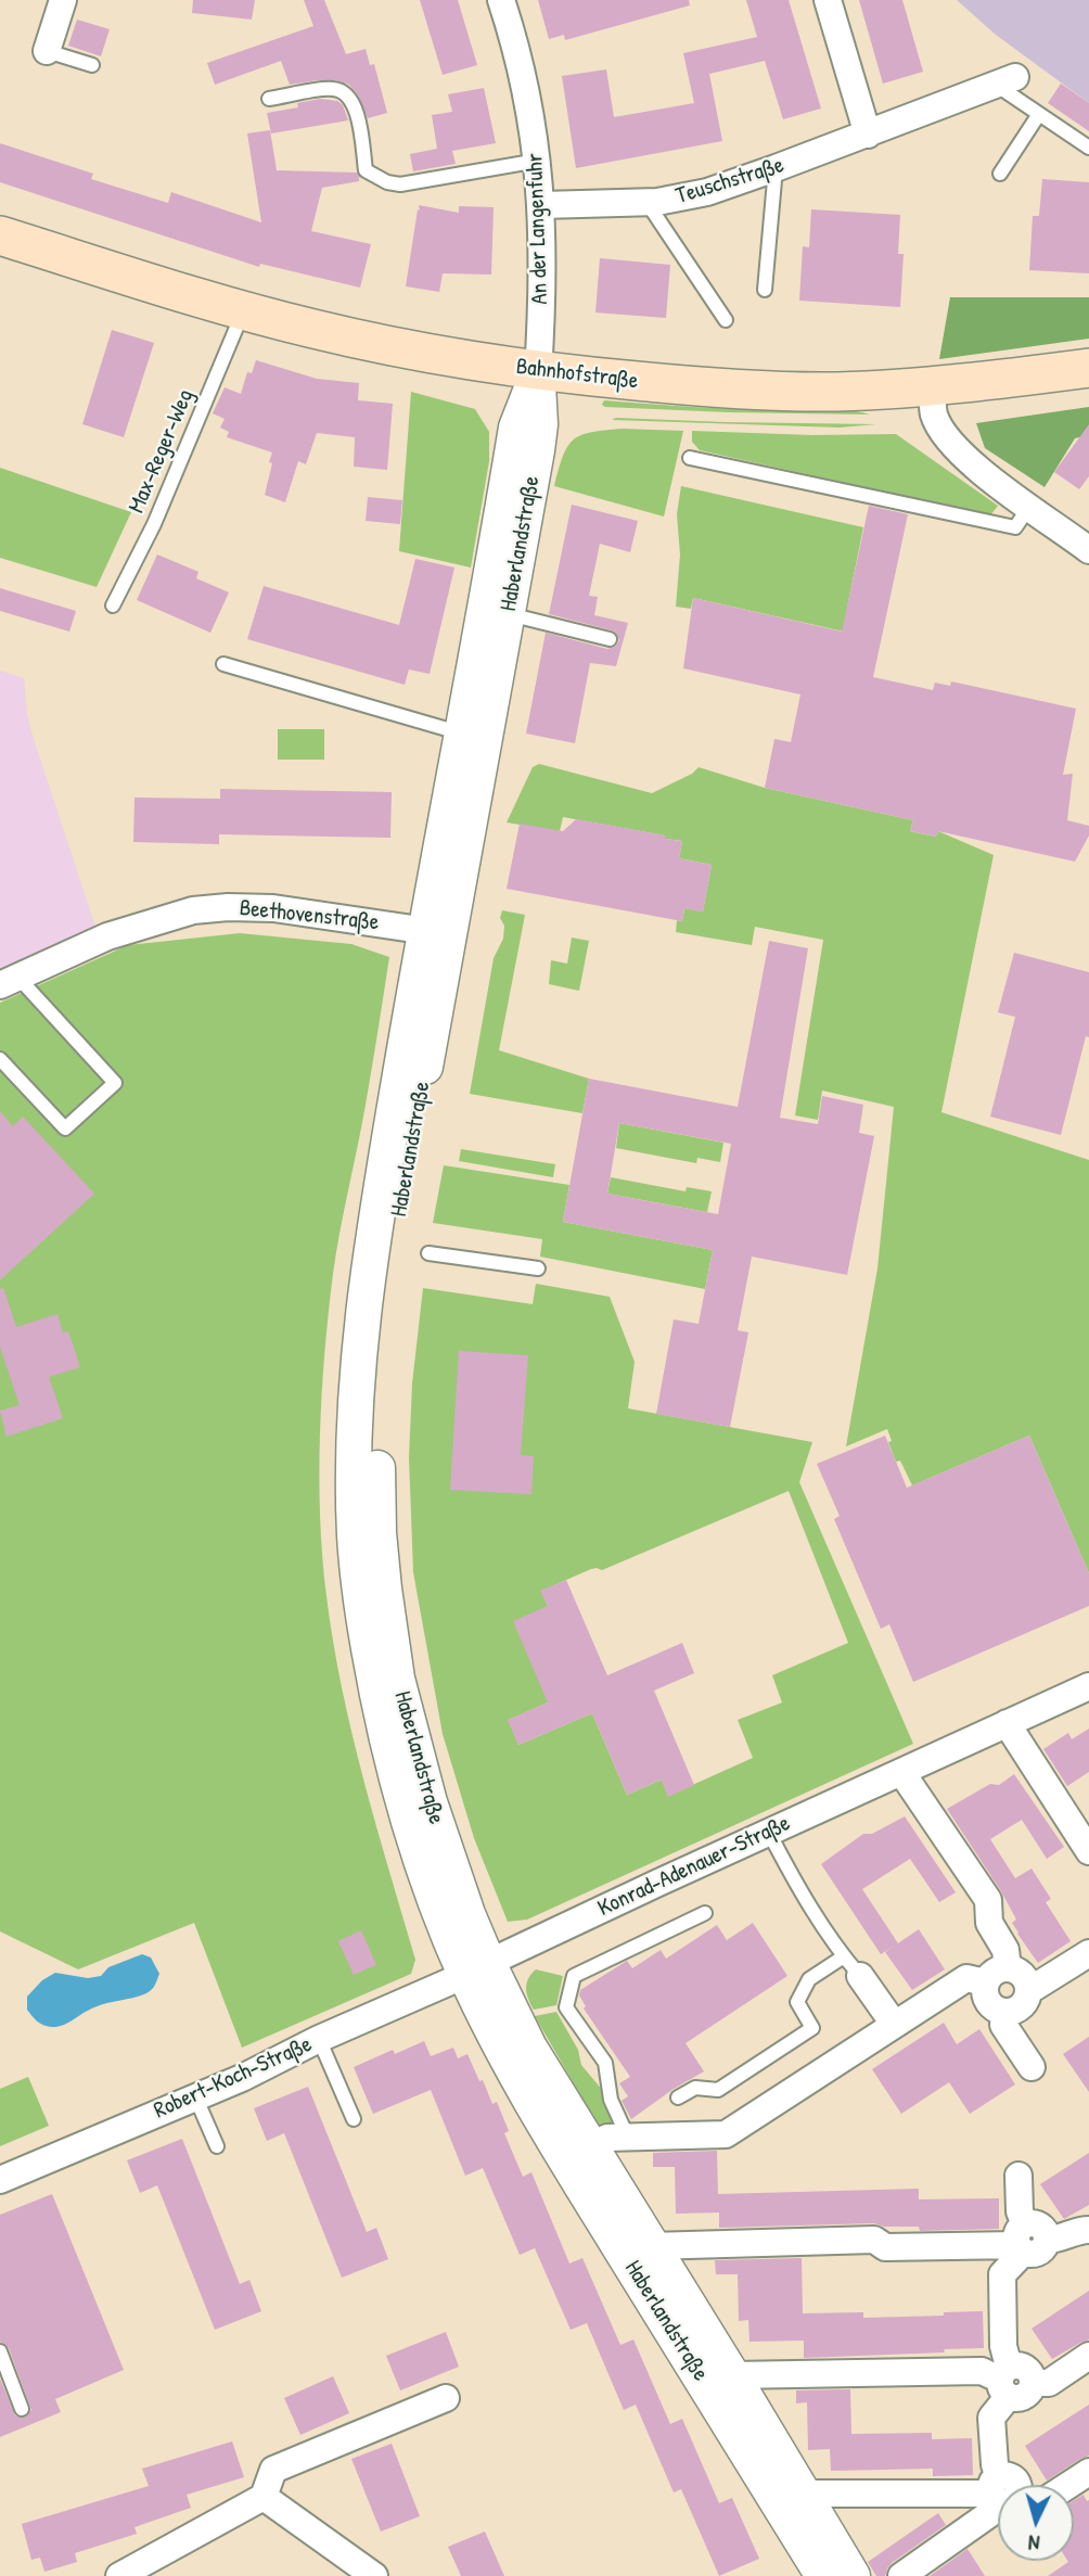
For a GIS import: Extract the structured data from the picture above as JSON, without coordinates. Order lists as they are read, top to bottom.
{
  "streets": {
    "main road": ["Bahnhofstraße"],
    "street": [
      "Teuschstraße",
      "An der Langenfuhr",
      "Haberlandstraße",
      "Beethovenstraße",
      "Konrad-Adenauer-Straße",
      "Robert-Koch-Straße"
    ],
    "lane": ["Max-Reger-Weg"]
  },
  "crossings": [
    ["Teuschstraße", "An der Langenfuhr"],
    ["An der Langenfuhr", "Bahnhofstraße"],
    ["An der Langenfuhr", "Haberlandstraße"],
    ["Bahnhofstraße", "Max-Reger-Weg"],
    ["Bahnhofstraße", "Haberlandstraße"],
    ["Haberlandstraße", "Beethovenstraße"],
    ["Haberlandstraße", "Konrad-Adenauer-Straße"],
    ["Haberlandstraße", "Robert-Koch-Straße"],
    ["Konrad-Adenauer-Straße", "Robert-Koch-Straße"]
  ],
  "north": "bottom"
}
